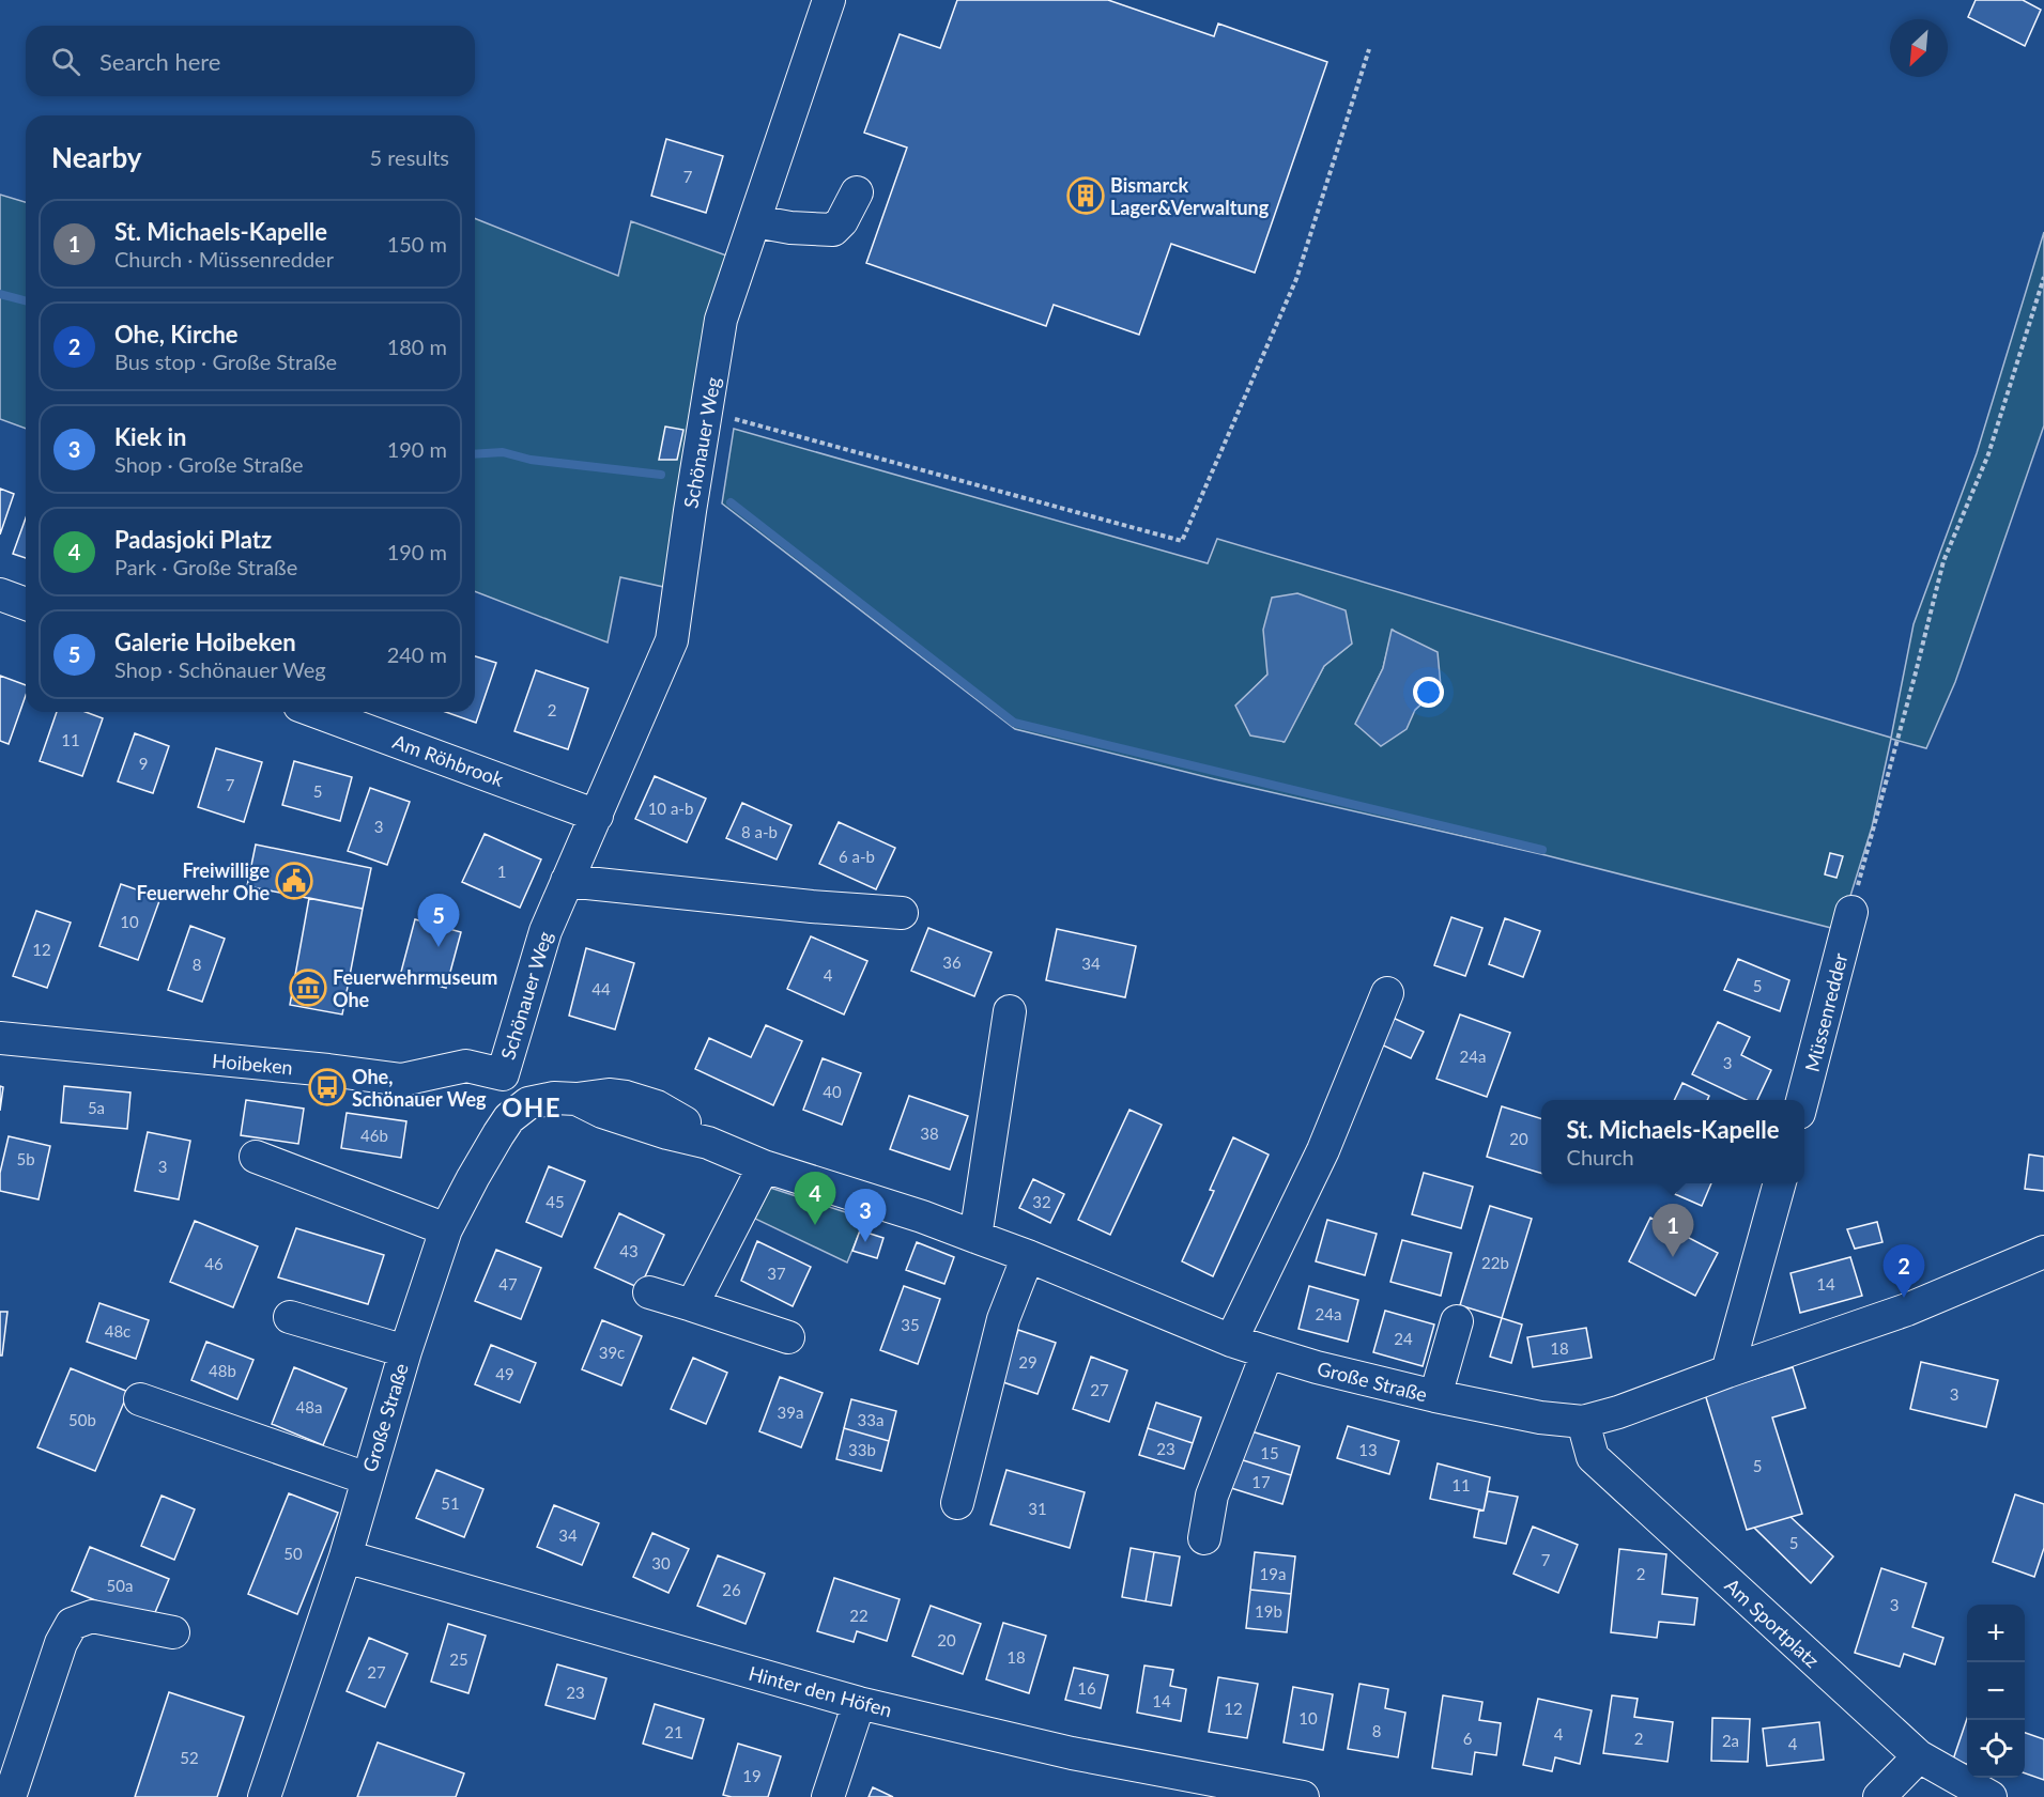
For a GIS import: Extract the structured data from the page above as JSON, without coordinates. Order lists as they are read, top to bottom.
{
  "streets": {
    "street": [
      "Schönauer Weg",
      "Am Röhbrook",
      "Müssenredder",
      "Hoibeken",
      "Große Straße",
      "Am Sportplatz",
      "Hinter den Höfen"
    ]
  },
  "crossings": [
    ["Schönauer Weg", "Am Röhbrook"],
    ["Schönauer Weg", "Hoibeken"],
    ["Schönauer Weg", "Große Straße"],
    ["Große Straße", "Am Sportplatz"],
    ["Große Straße", "Hinter den Höfen"]
  ],
  "districts": ["OHE"],
  "places": {
    "building": ["Bismarck Lager&Verwaltung"],
    "public building": ["Freiwillige Feuerwehr Ohe"],
    "museum": ["Feuerwehrmuseum Ohe"],
    "bus stop": ["Ohe, Schönauer Weg"]
  },
  "house_numbers": [
    "7",
    "2",
    "11",
    "9",
    "7",
    "5",
    "10 a-b",
    "3",
    "8 a-b",
    "6 a-b",
    "1",
    "10",
    "12",
    "36",
    "34",
    "8",
    "4",
    "5",
    "44",
    "24a",
    "3",
    "40",
    "5a",
    "38",
    "46b",
    "20",
    "5b",
    "3",
    "45",
    "32",
    "43",
    "22b",
    "46",
    "37",
    "47",
    "14",
    "24a",
    "35",
    "48c",
    "24",
    "18",
    "39c",
    "29",
    "48b",
    "49",
    "27",
    "3",
    "48a",
    "39a",
    "50b",
    "33a",
    "23",
    "33b",
    "13",
    "15",
    "5",
    "17",
    "11",
    "51",
    "31",
    "34",
    "5",
    "50",
    "7",
    "30",
    "19a",
    "2",
    "50a",
    "26",
    "3",
    "19b",
    "22",
    "20",
    "18",
    "25",
    "27",
    "16",
    "23",
    "14",
    "12",
    "10",
    "8",
    "21",
    "4",
    "6",
    "2",
    "2a",
    "4",
    "52",
    "19"
  ],
  "north": "bottom left",
  "page": {
    "search": "Search here",
    "heading": ["Nearby", "5 results"],
    "list": [
      {
        "mark": "1",
        "name": "St. Michaels-Kapelle",
        "note": "Church · Müssenredder",
        "value": "150 m"
      },
      {
        "mark": "2",
        "name": "Ohe, Kirche",
        "note": "Bus stop · Große Straße",
        "value": "180 m"
      },
      {
        "mark": "3",
        "name": "Kiek in",
        "note": "Shop · Große Straße",
        "value": "190 m"
      },
      {
        "mark": "4",
        "name": "Padasjoki Platz",
        "note": "Park · Große Straße",
        "value": "190 m"
      },
      {
        "mark": "5",
        "name": "Galerie Hoibeken",
        "note": "Shop · Schönauer Weg",
        "value": "240 m"
      }
    ],
    "pins": [
      "5",
      "4",
      "3",
      "1",
      "2"
    ],
    "popup": ["St. Michaels-Kapelle", "Church"],
    "map_buttons": ["+", "−"]
  }
}
